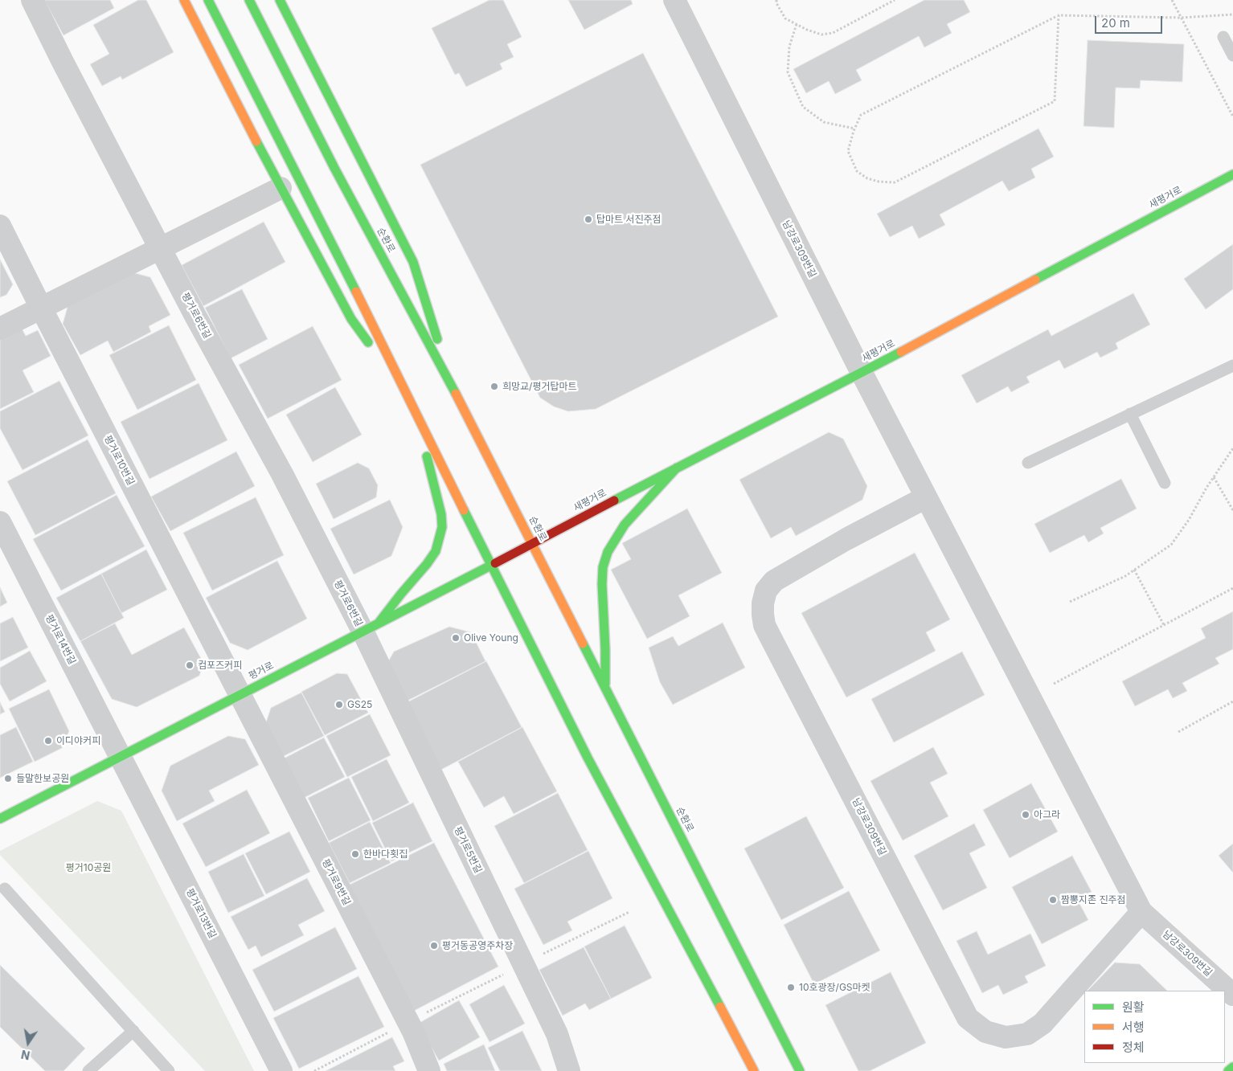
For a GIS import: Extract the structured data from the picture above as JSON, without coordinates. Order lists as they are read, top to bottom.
{
  "streets": {
    "main road": ["새평거로", "순환로", "평거로"],
    "street": [
      "남강로309번길",
      "평거로6번길",
      "평거로10번길",
      "평거로14번길",
      "평거로5번길",
      "평거로9번길",
      "평거로13번길"
    ]
  },
  "crossings": [
    ["새평거로", "순환로"],
    ["새평거로", "남강로309번길"],
    ["새평거로", "평거로"],
    ["순환로", "평거로"],
    ["평거로6번길", "평거로"],
    ["평거로6번길", "평거로5번길"],
    ["평거로10번길", "평거로"],
    ["평거로10번길", "평거로9번길"],
    ["평거로14번길", "평거로"],
    ["평거로14번길", "평거로13번길"],
    ["평거로", "평거로5번길"],
    ["평거로", "평거로9번길"],
    ["평거로", "평거로13번길"]
  ],
  "parks": ["평거10공원"],
  "places": [
    "탑마트 서진주점",
    "희망교/평거탑마트",
    "Olive Young",
    "컴포즈커피",
    "GS25",
    "이디야커피",
    "들말한보공원",
    "아그라",
    "한바다횟집",
    "짬뽕지존 진주점",
    "평거동공영주차장",
    "10호광장/GS마켓"
  ],
  "legend": ["원활", "서행", "정체"],
  "scale_bar": "20 m",
  "north": "bottom"
}
